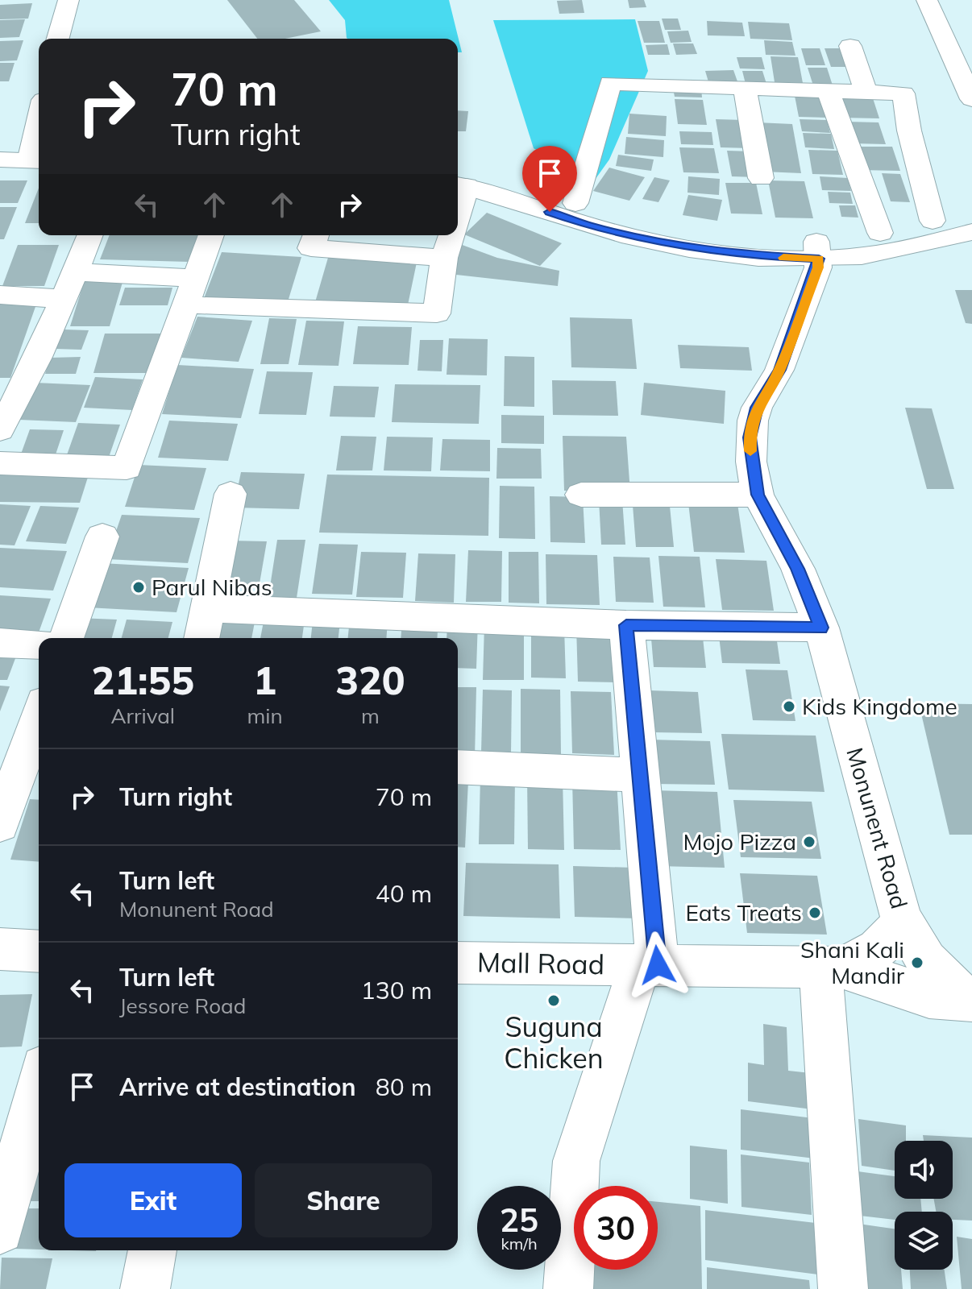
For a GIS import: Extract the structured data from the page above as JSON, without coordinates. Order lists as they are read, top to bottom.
{
  "streets": {
    "street": ["Monunent Road", "Mall Road"]
  },
  "crossings": [
    ["Monunent Road", "Mall Road"]
  ],
  "places": [
    "Parul Nibas",
    "Kids Kingdome",
    "Mojo Pizza",
    "Eats Treats",
    "Shani Kali Mandir",
    "Suguna Chicken"
  ],
  "page": {
    "turn": ["70 m", "Turn right"],
    "eta": [
      "21:55",
      "Arrival",
      "1",
      "min",
      "320",
      "m"
    ],
    "list": [
      {
        "name": "Turn right",
        "value": "70 m"
      },
      {
        "name": "Turn left",
        "note": "Monunent Road",
        "value": "40 m"
      },
      {
        "name": "Turn left",
        "note": "Jessore Road",
        "value": "130 m"
      },
      {
        "name": "Arrive at destination",
        "value": "80 m"
      }
    ],
    "buttons": ["Exit", "Share"],
    "speed": "25 km/h",
    "limit": "30"
  }
}
